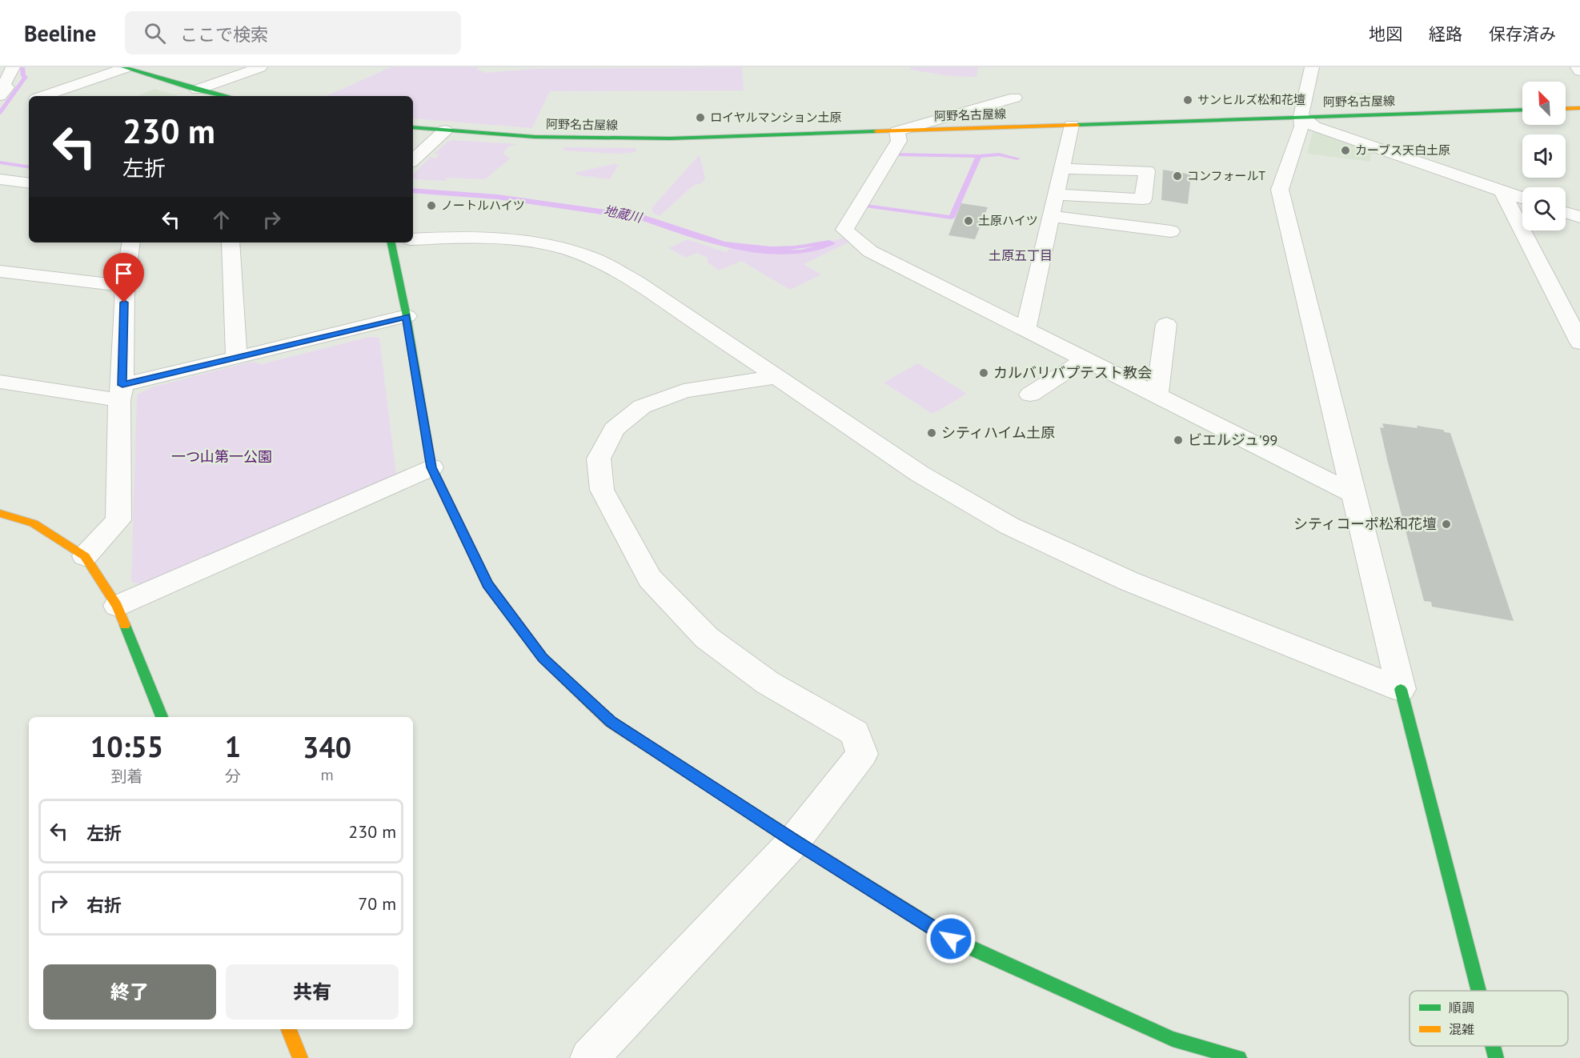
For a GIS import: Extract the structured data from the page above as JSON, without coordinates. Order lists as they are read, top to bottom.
{
  "streets": {
    "main road": ["阿野名古屋線"]
  },
  "districts": ["土原五丁目"],
  "water": ["地蔵川"],
  "parks": ["一つ山第一公園"],
  "places": [
    "サンヒルズ松和花壇",
    "ロイヤルマンション土原",
    "カーブス天白土原",
    "コンフォールT",
    "ノートルハイツ",
    "土原ハイツ",
    "カルバリバプテスト教会",
    "シティハイム土原",
    "ビエルジュ'99",
    "シティコーポ松和花壇"
  ],
  "legend": ["順調", "混雑"],
  "north": "top left",
  "page": {
    "header": "Beeline",
    "search": "ここで検索",
    "nav": ["地図", "経路", "保存済み"],
    "turn": ["230 m", "左折"],
    "eta": [
      "10:55",
      "到着",
      "1",
      "分",
      "340",
      "m"
    ],
    "list": [
      {
        "name": "左折",
        "value": "230 m"
      },
      {
        "name": "右折",
        "value": "70 m"
      }
    ],
    "buttons": ["終了", "共有"]
  }
}
